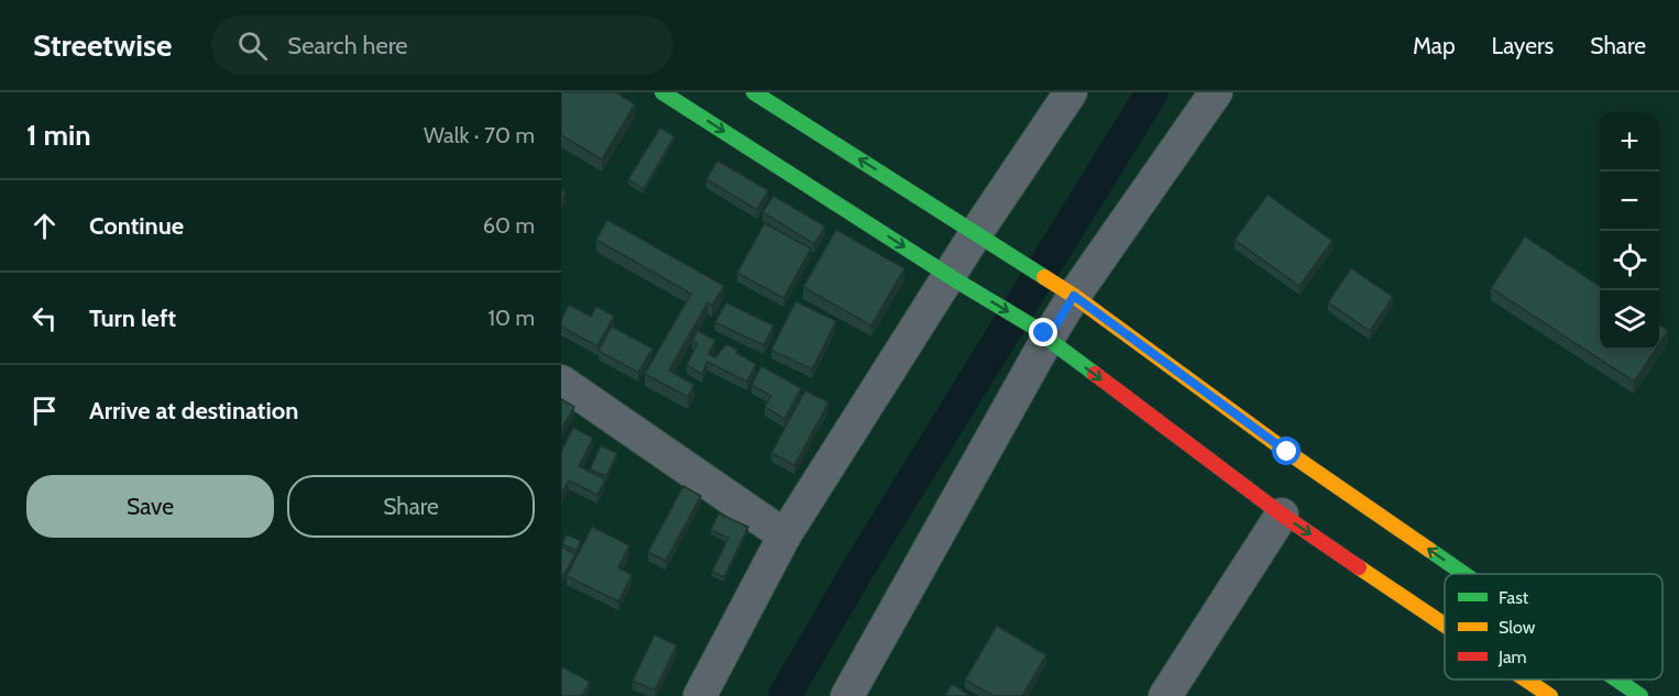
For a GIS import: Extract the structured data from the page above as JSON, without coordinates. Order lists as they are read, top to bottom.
{
  "legend": ["Fast", "Slow", "Jam"],
  "page": {
    "header": "Streetwise",
    "search": "Search here",
    "nav": ["Map", "Layers", "Share"],
    "heading": ["1 min", "Walk · 70 m"],
    "map_buttons": ["+", "−"],
    "list": [
      ["Continue", "60 m"],
      ["Turn left", "10 m"],
      "Arrive at destination"
    ],
    "buttons": ["Save", "Share"]
  }
}
